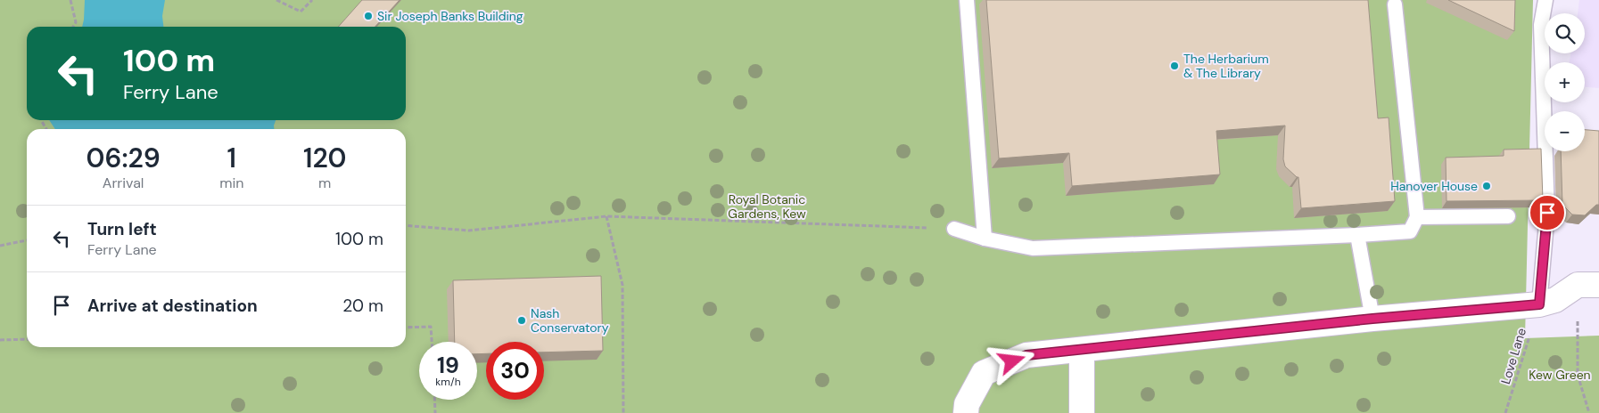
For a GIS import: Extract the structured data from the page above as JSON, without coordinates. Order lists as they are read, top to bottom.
{
  "streets": {
    "path": ["Love Lane"]
  },
  "parks": ["Royal Botanic Gardens, Kew", "Kew Green"],
  "places": [
    "Sir Joseph Banks Building",
    "The Herbarium & The Library",
    "Hanover House",
    "Nash Conservatory"
  ],
  "page": {
    "map_buttons": ["+", "−"],
    "turn": ["100 m", "Ferry Lane"],
    "eta": [
      "06:29",
      "Arrival",
      "1",
      "min",
      "120",
      "m"
    ],
    "list": [
      {
        "name": "Turn left",
        "note": "Ferry Lane",
        "value": "100 m"
      },
      {
        "name": "Arrive at destination",
        "value": "20 m"
      }
    ],
    "speed": "19 km/h",
    "limit": "30"
  }
}
